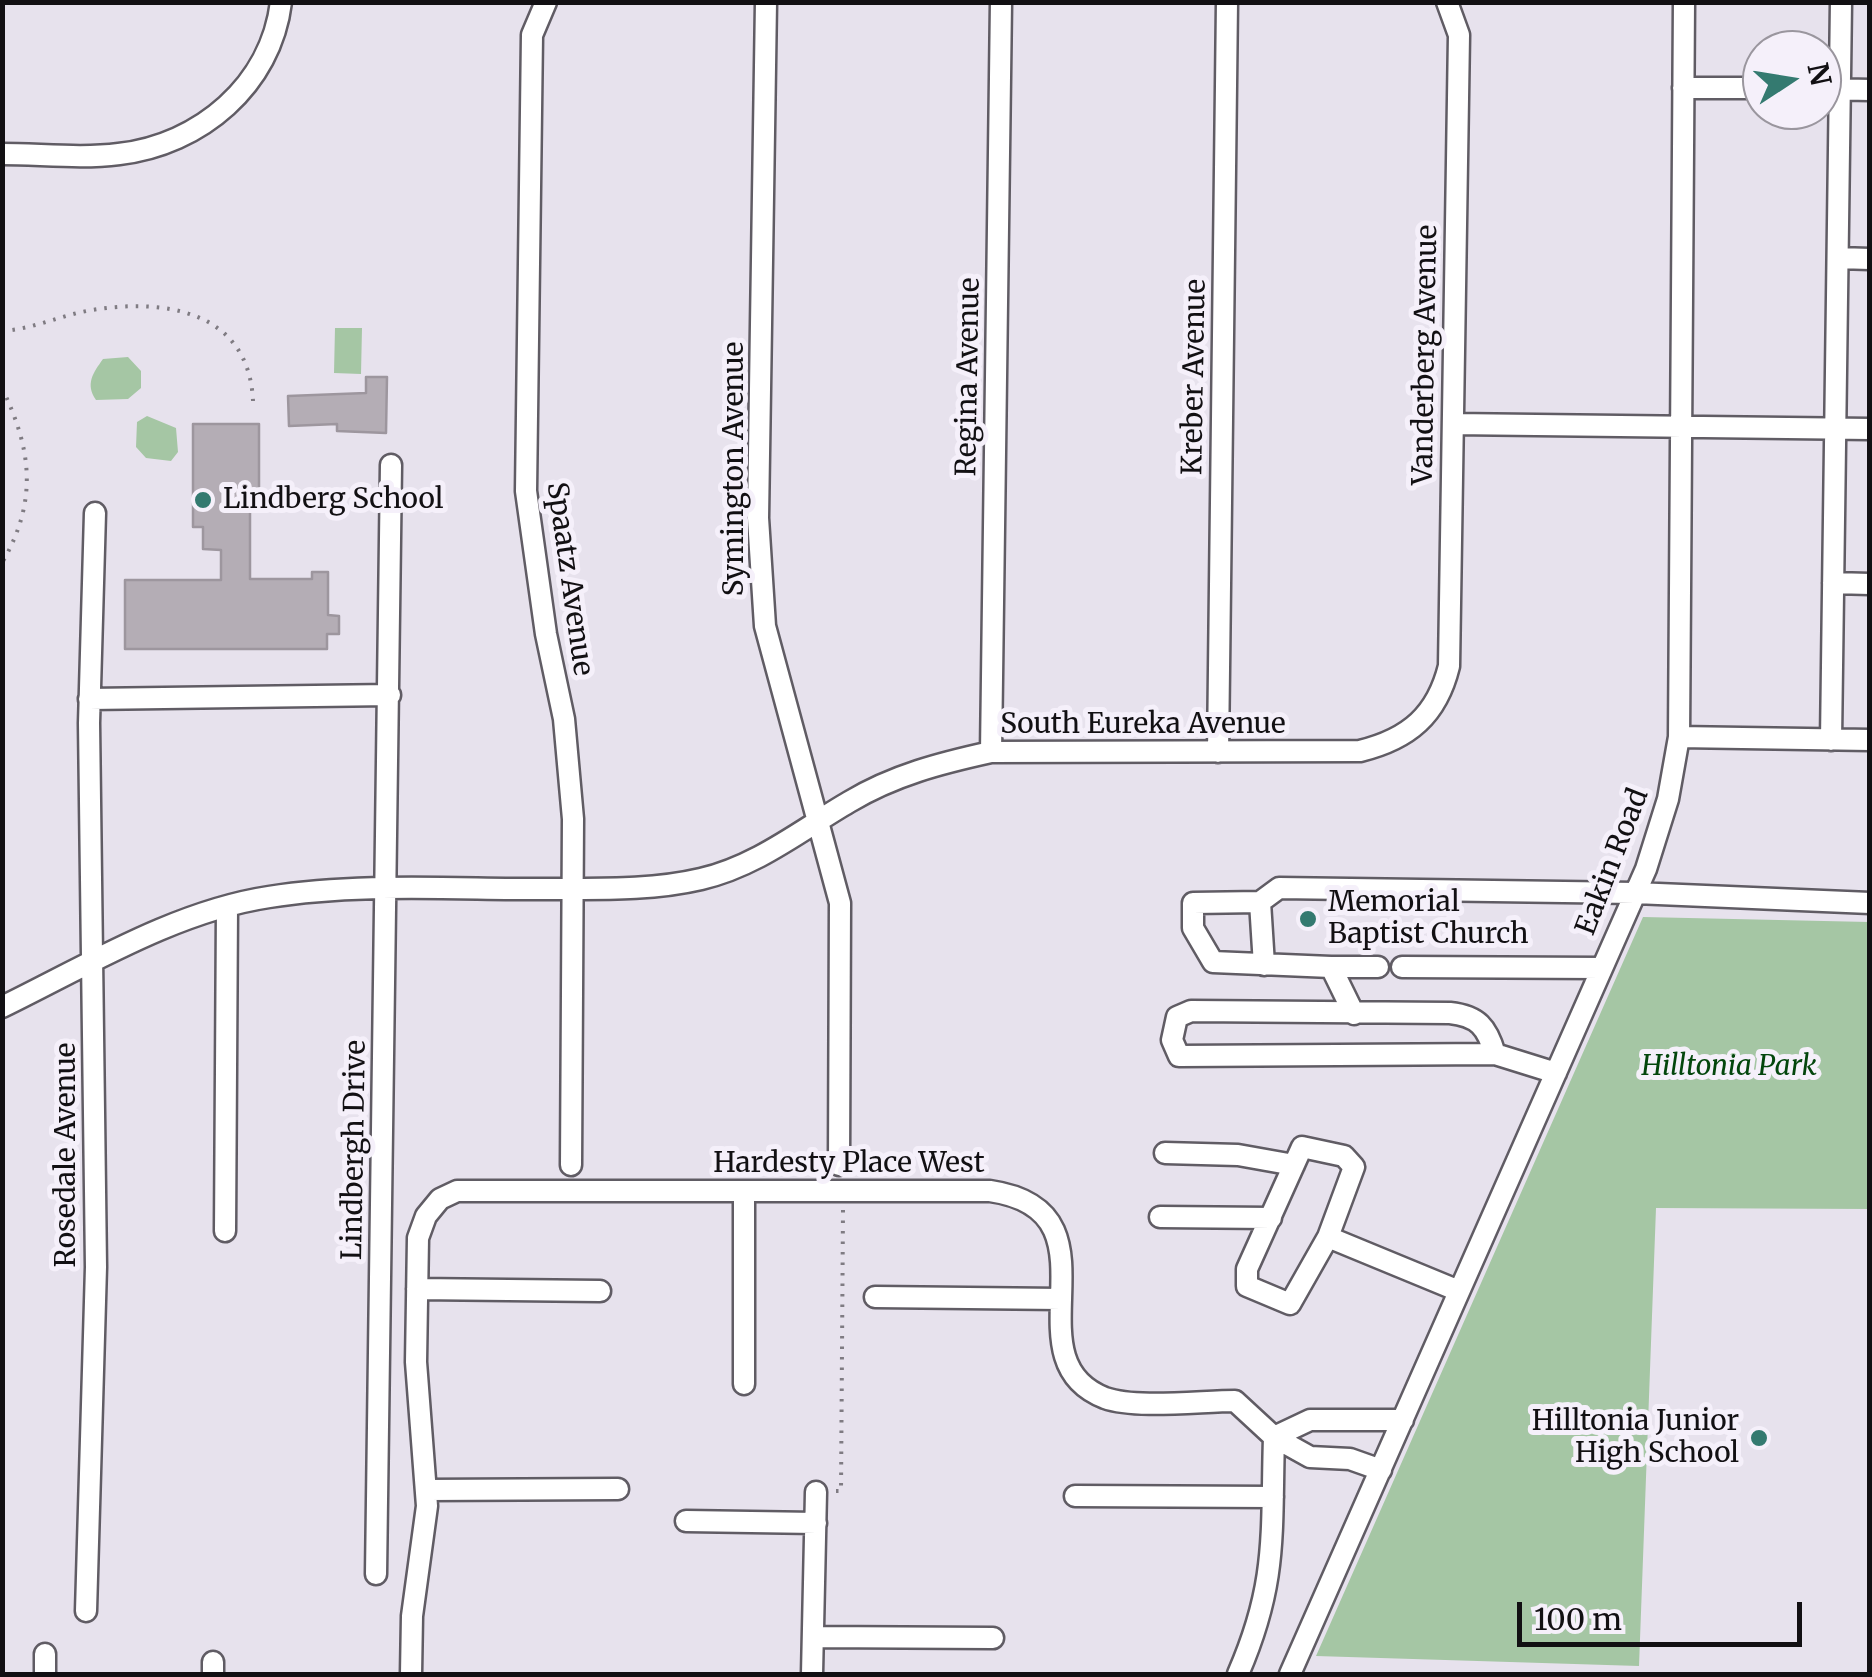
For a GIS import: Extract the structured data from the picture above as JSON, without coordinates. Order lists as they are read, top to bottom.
{
  "streets": {
    "street": [
      "Vanderberg Avenue",
      "Regina Avenue",
      "Kreber Avenue",
      "Symington Avenue",
      "Spaatz Avenue",
      "South Eureka Avenue",
      "Eakin Road",
      "Lindbergh Drive",
      "Rosedale Avenue",
      "Hardesty Place West"
    ]
  },
  "crossings": [
    ["Vanderberg Avenue", "South Eureka Avenue"],
    ["Regina Avenue", "South Eureka Avenue"],
    ["Kreber Avenue", "South Eureka Avenue"],
    ["Symington Avenue", "South Eureka Avenue"],
    ["Spaatz Avenue", "South Eureka Avenue"],
    ["South Eureka Avenue", "Lindbergh Drive"],
    ["South Eureka Avenue", "Rosedale Avenue"],
    ["Eakin Road", "Hardesty Place West"]
  ],
  "parks": ["Hilltonia Park"],
  "places": ["Lindberg School", "Memorial Baptist Church", "Hilltonia Junior High School"],
  "scale_bar": "100 m",
  "north": "right"
}
